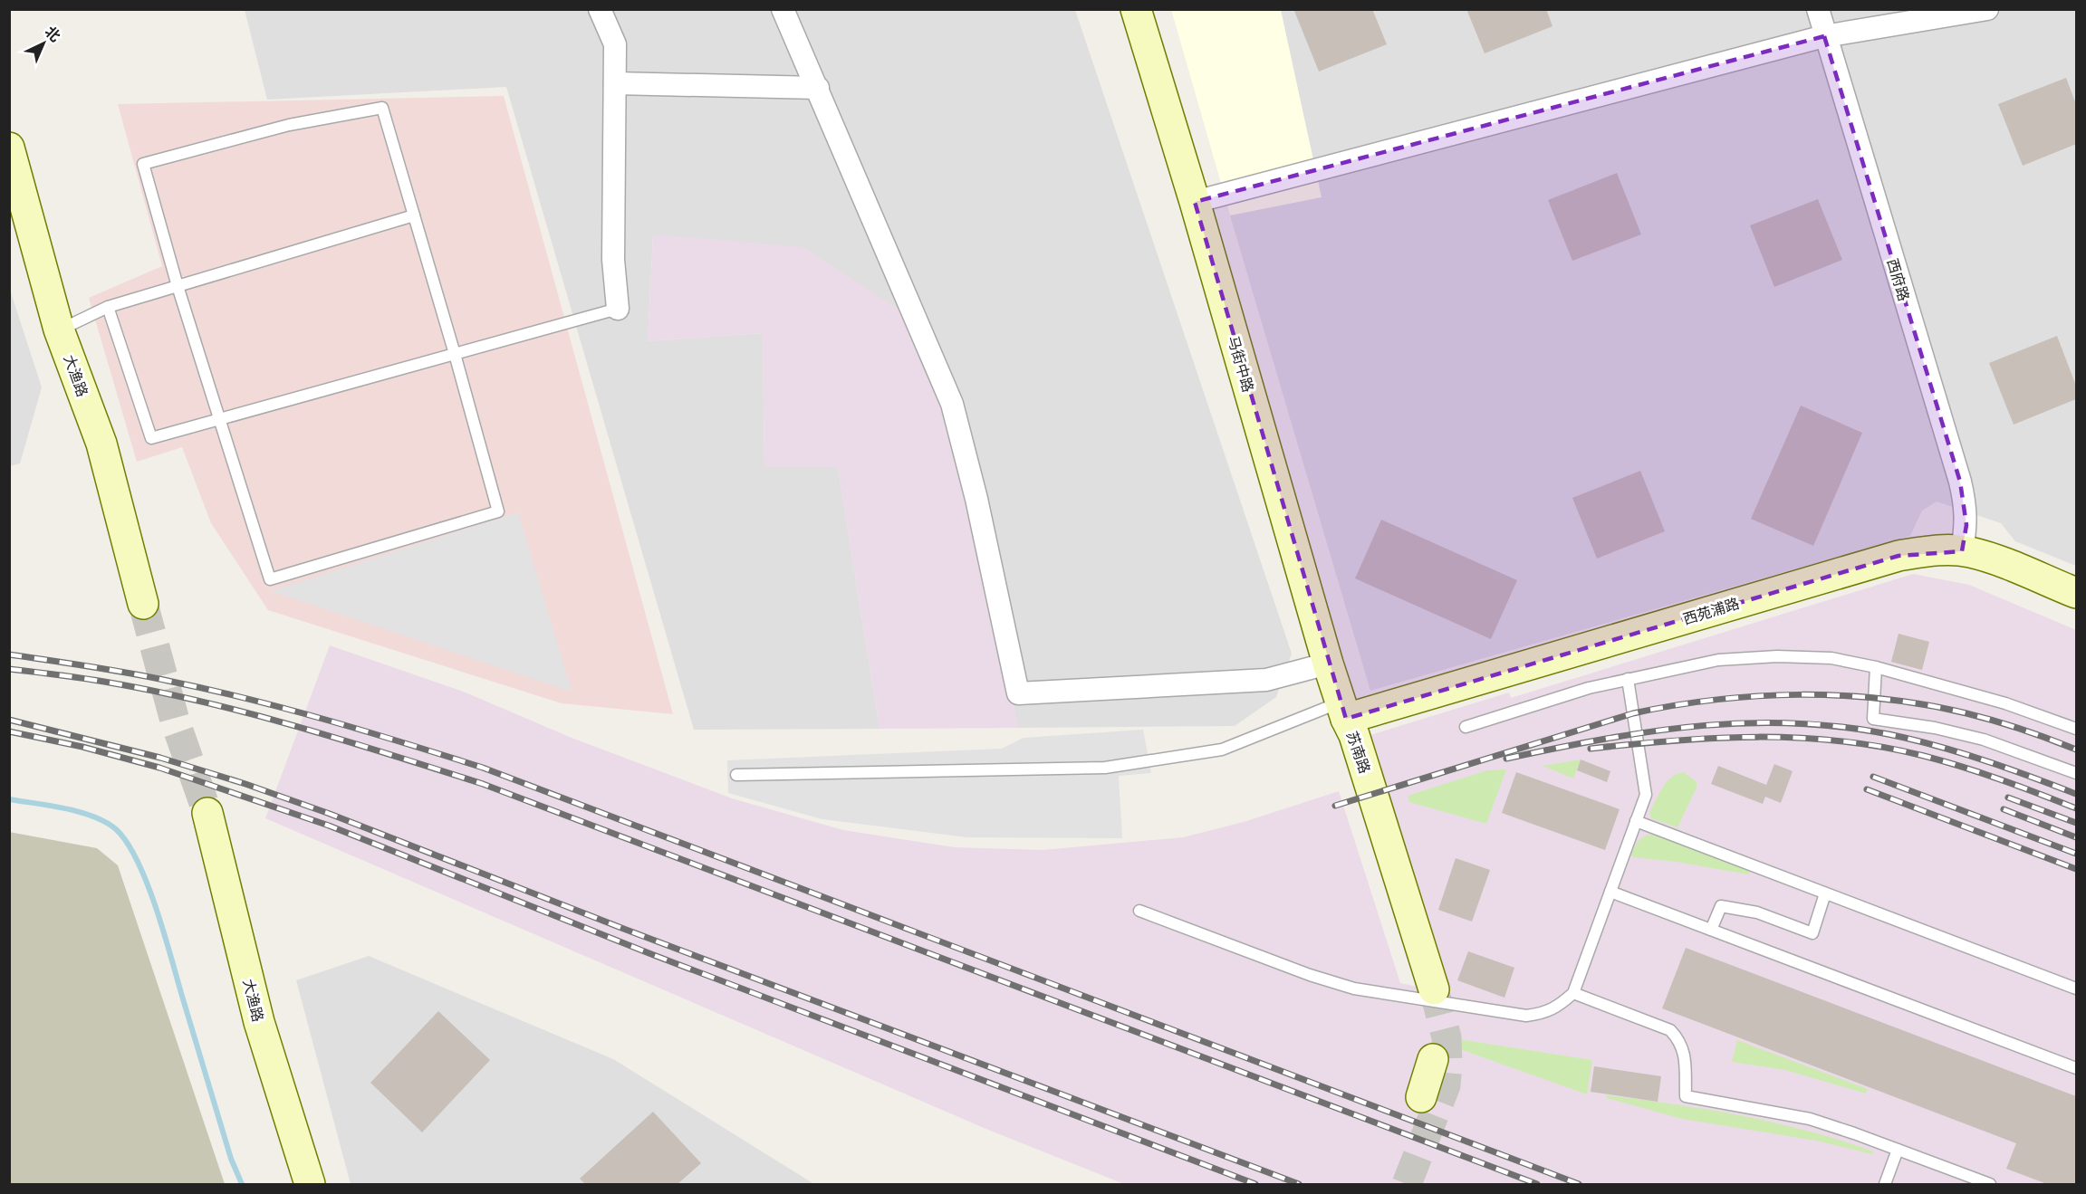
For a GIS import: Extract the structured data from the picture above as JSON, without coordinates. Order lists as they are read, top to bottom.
{
  "streets": {
    "street": [
      "西府路",
      "马街中路",
      "大渔路",
      "西苑浦路",
      "苏南路"
    ]
  },
  "crossings": [
    ["西府路", "西苑浦路"],
    ["马街中路", "西苑浦路"],
    ["马街中路", "苏南路"],
    ["西苑浦路", "苏南路"]
  ],
  "north": "top right"
}
